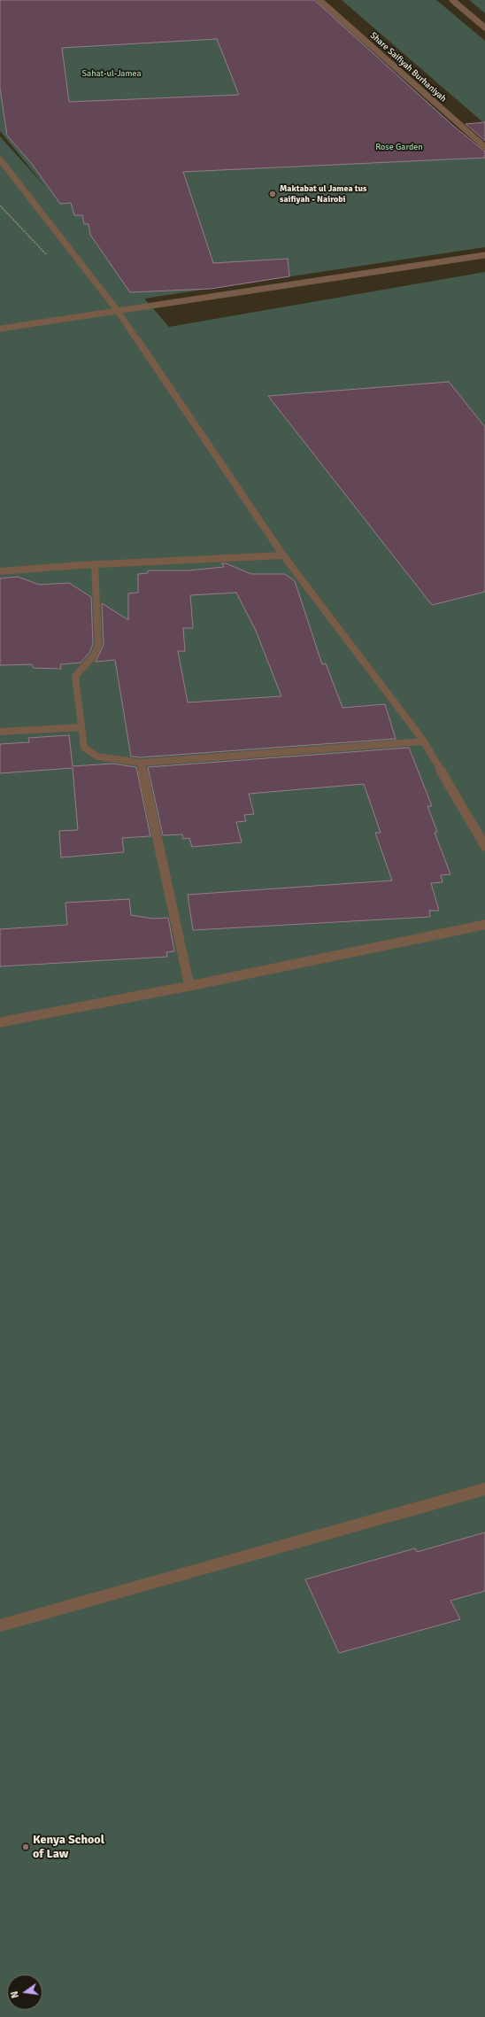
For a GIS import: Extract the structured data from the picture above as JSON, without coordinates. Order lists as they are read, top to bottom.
{
  "streets": {
    "street": ["Share Saifiyah Burhaniyah"]
  },
  "parks": ["Sahat-ul-Jamea", "Rose Garden"],
  "places": ["Maktabat ul Jamea tus saifiyah - Nairobi", "Kenya School of Law"],
  "north": "left"
}
